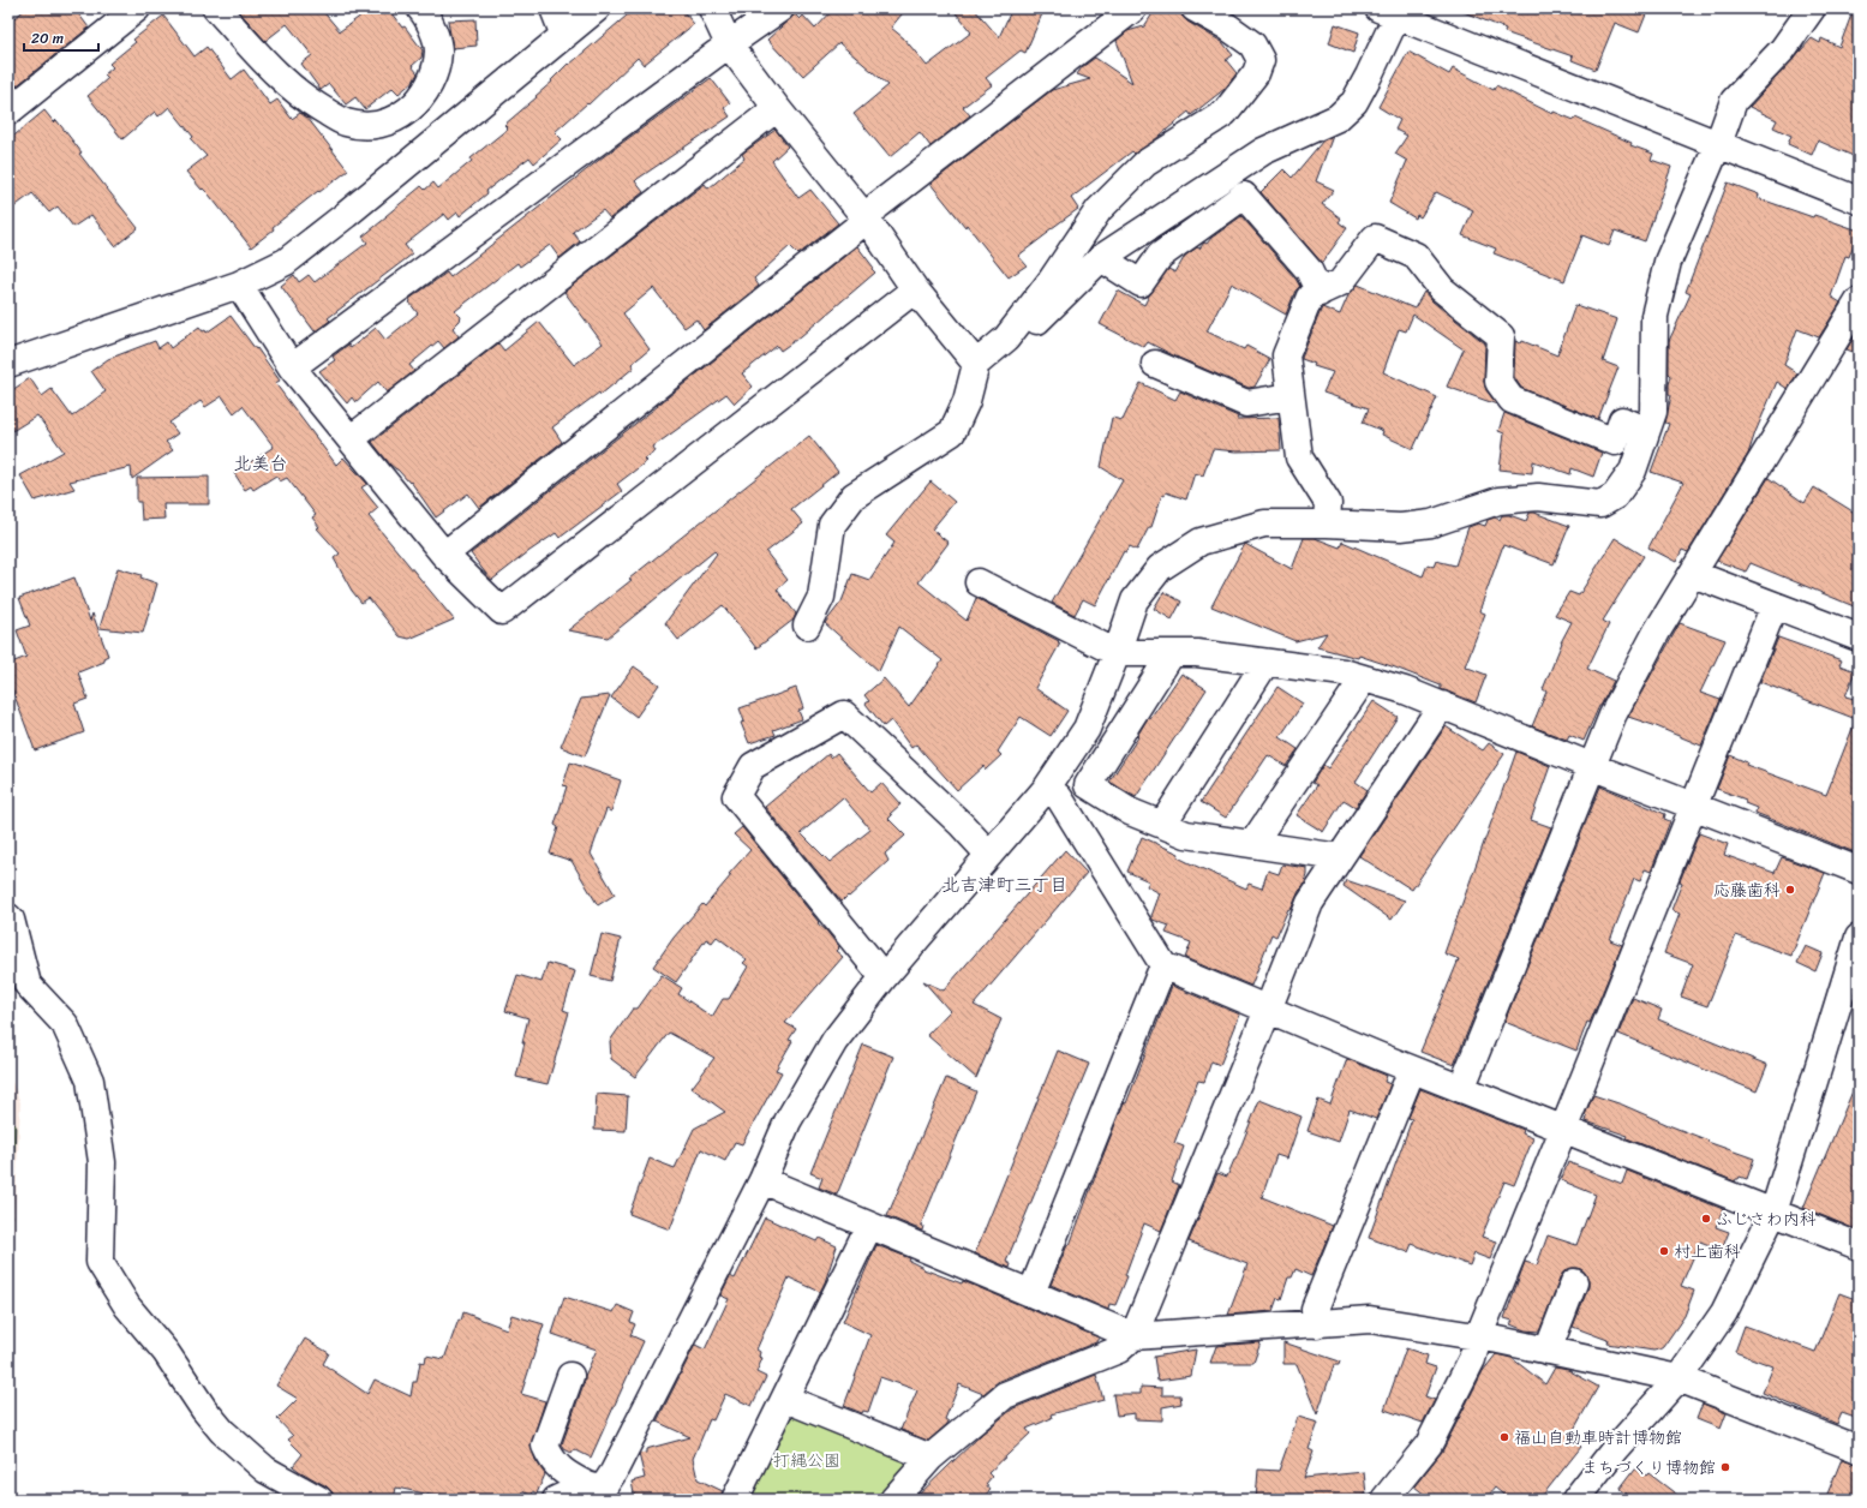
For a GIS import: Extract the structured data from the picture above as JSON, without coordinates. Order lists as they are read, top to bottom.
{
  "districts": ["北美台", "北吉津町三丁目"],
  "parks": ["打縄公園"],
  "places": [
    "応藤歯科",
    "ふじさわ内科",
    "村上歯科",
    "福山自動車時計博物館",
    "まちづくり博物館"
  ],
  "scale_bar": "20 m"
}
